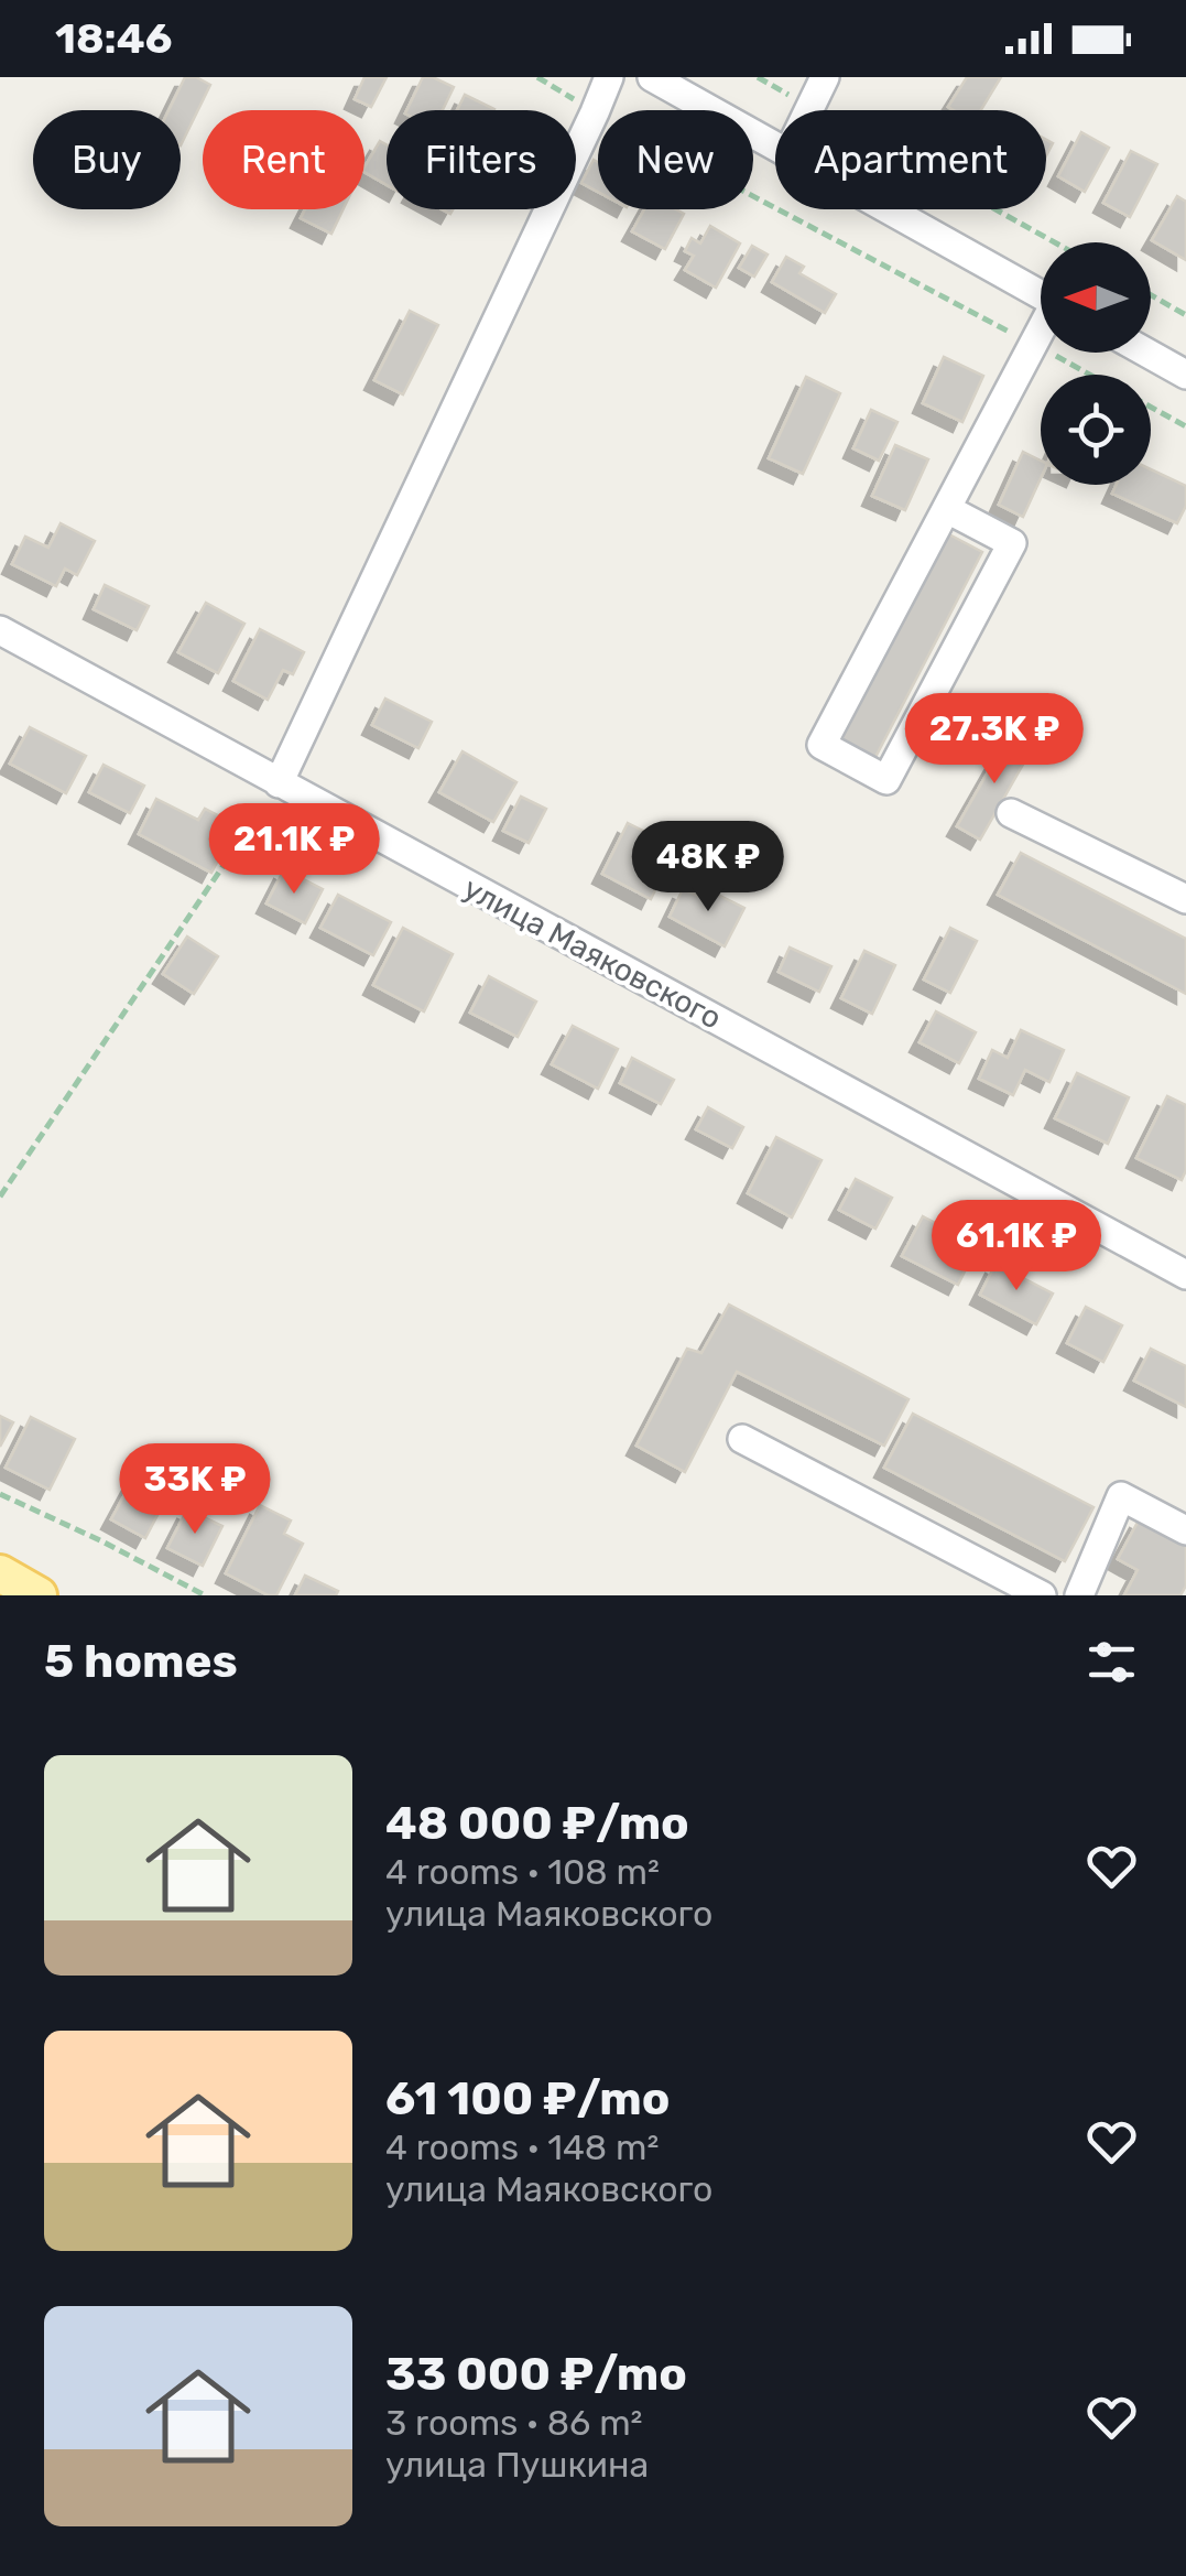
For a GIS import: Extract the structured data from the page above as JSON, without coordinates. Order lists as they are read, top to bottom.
{
  "streets": {
    "street": ["улица Маяковского"]
  },
  "north": "left",
  "page": {
    "status": "18:46",
    "chip": [
      "Buy",
      "Rent",
      "Filters",
      "New",
      "Apartment"
    ],
    "price": [
      "27.3K ₽",
      "21.1K ₽",
      "48K ₽",
      "61.1K ₽",
      "33K ₽"
    ],
    "heading": "5 homes",
    "list": [
      {
        "name": "48 000 ₽/mo",
        "note": "4 rooms · 108 m² · улица Маяковского"
      },
      {
        "name": "61 100 ₽/mo",
        "note": "4 rooms · 148 m² · улица Маяковского"
      },
      {
        "name": "33 000 ₽/mo",
        "note": "3 rooms · 86 m² · улица Пушкина"
      }
    ]
  }
}
